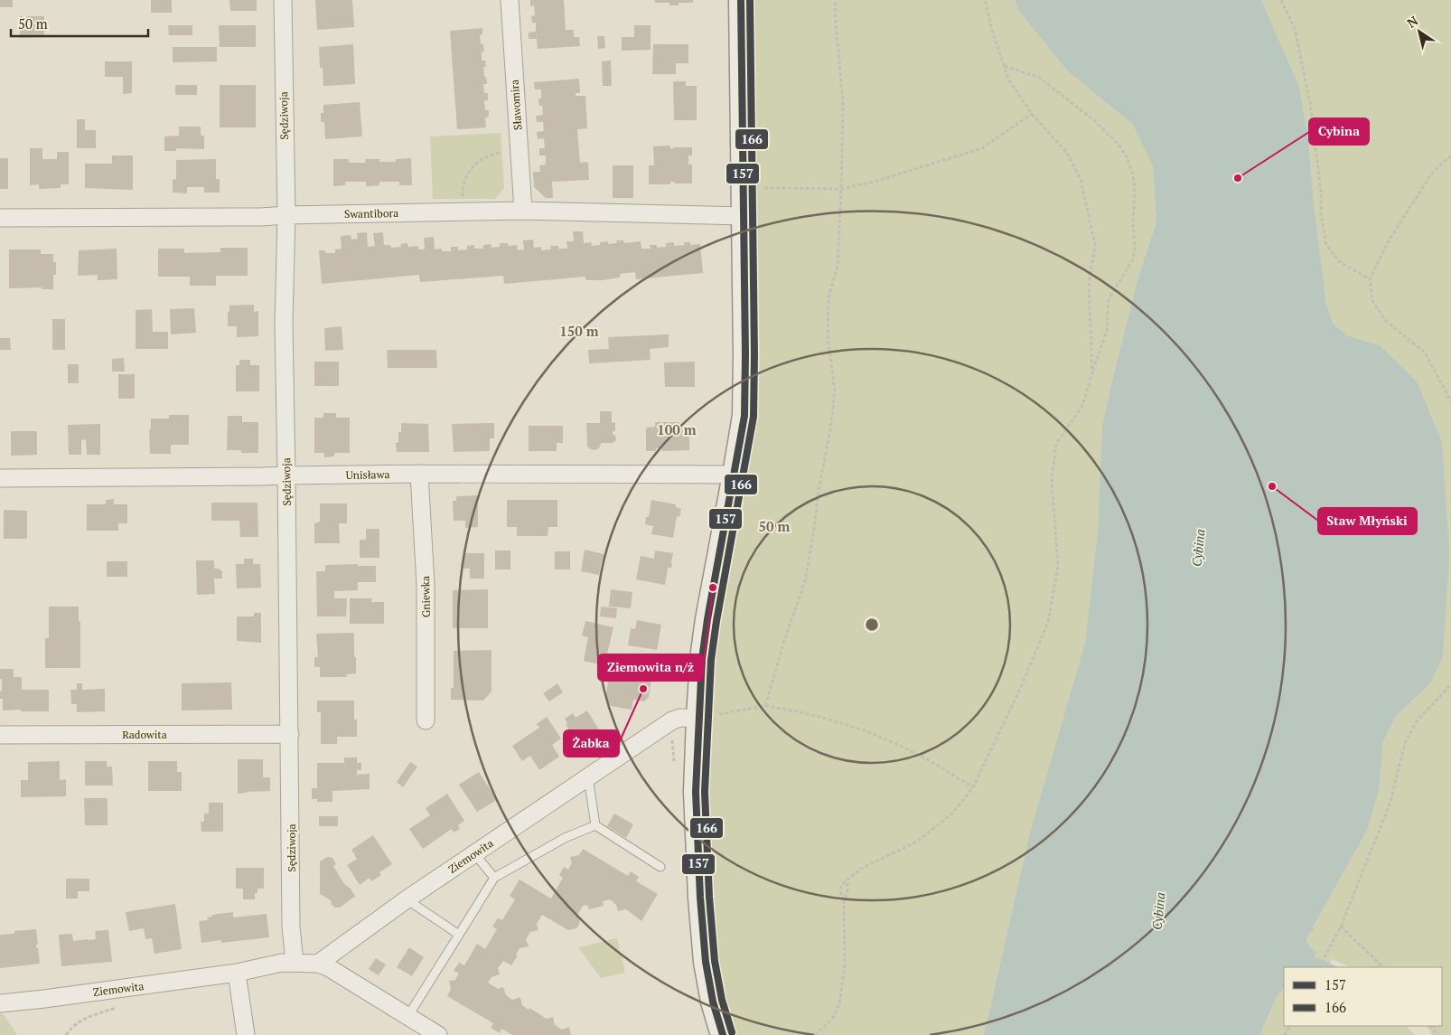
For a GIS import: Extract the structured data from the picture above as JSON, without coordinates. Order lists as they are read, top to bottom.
{
  "streets": {
    "street": [
      "Sławomira",
      "Sędziwoja",
      "Swantibora",
      "Unisława",
      "Gniewka",
      "Radowita",
      "Ziemowita"
    ]
  },
  "crossings": [
    ["Sławomira", "Swantibora"],
    ["Sędziwoja", "Swantibora"],
    ["Sędziwoja", "Unisława"],
    ["Sędziwoja", "Radowita"],
    ["Sędziwoja", "Ziemowita"],
    ["Unisława", "Gniewka"]
  ],
  "water": ["Cybina"],
  "places": [
    "Cybina",
    "Staw Młyński",
    "Ziemowita n/ż",
    "Żabka"
  ],
  "lines": ["transit line 157", "transit line 166"],
  "legend": ["157", "166"],
  "scale_bar": "50 m",
  "north": "top left",
  "rings": ["150 m", "100 m", "50 m"]
}
